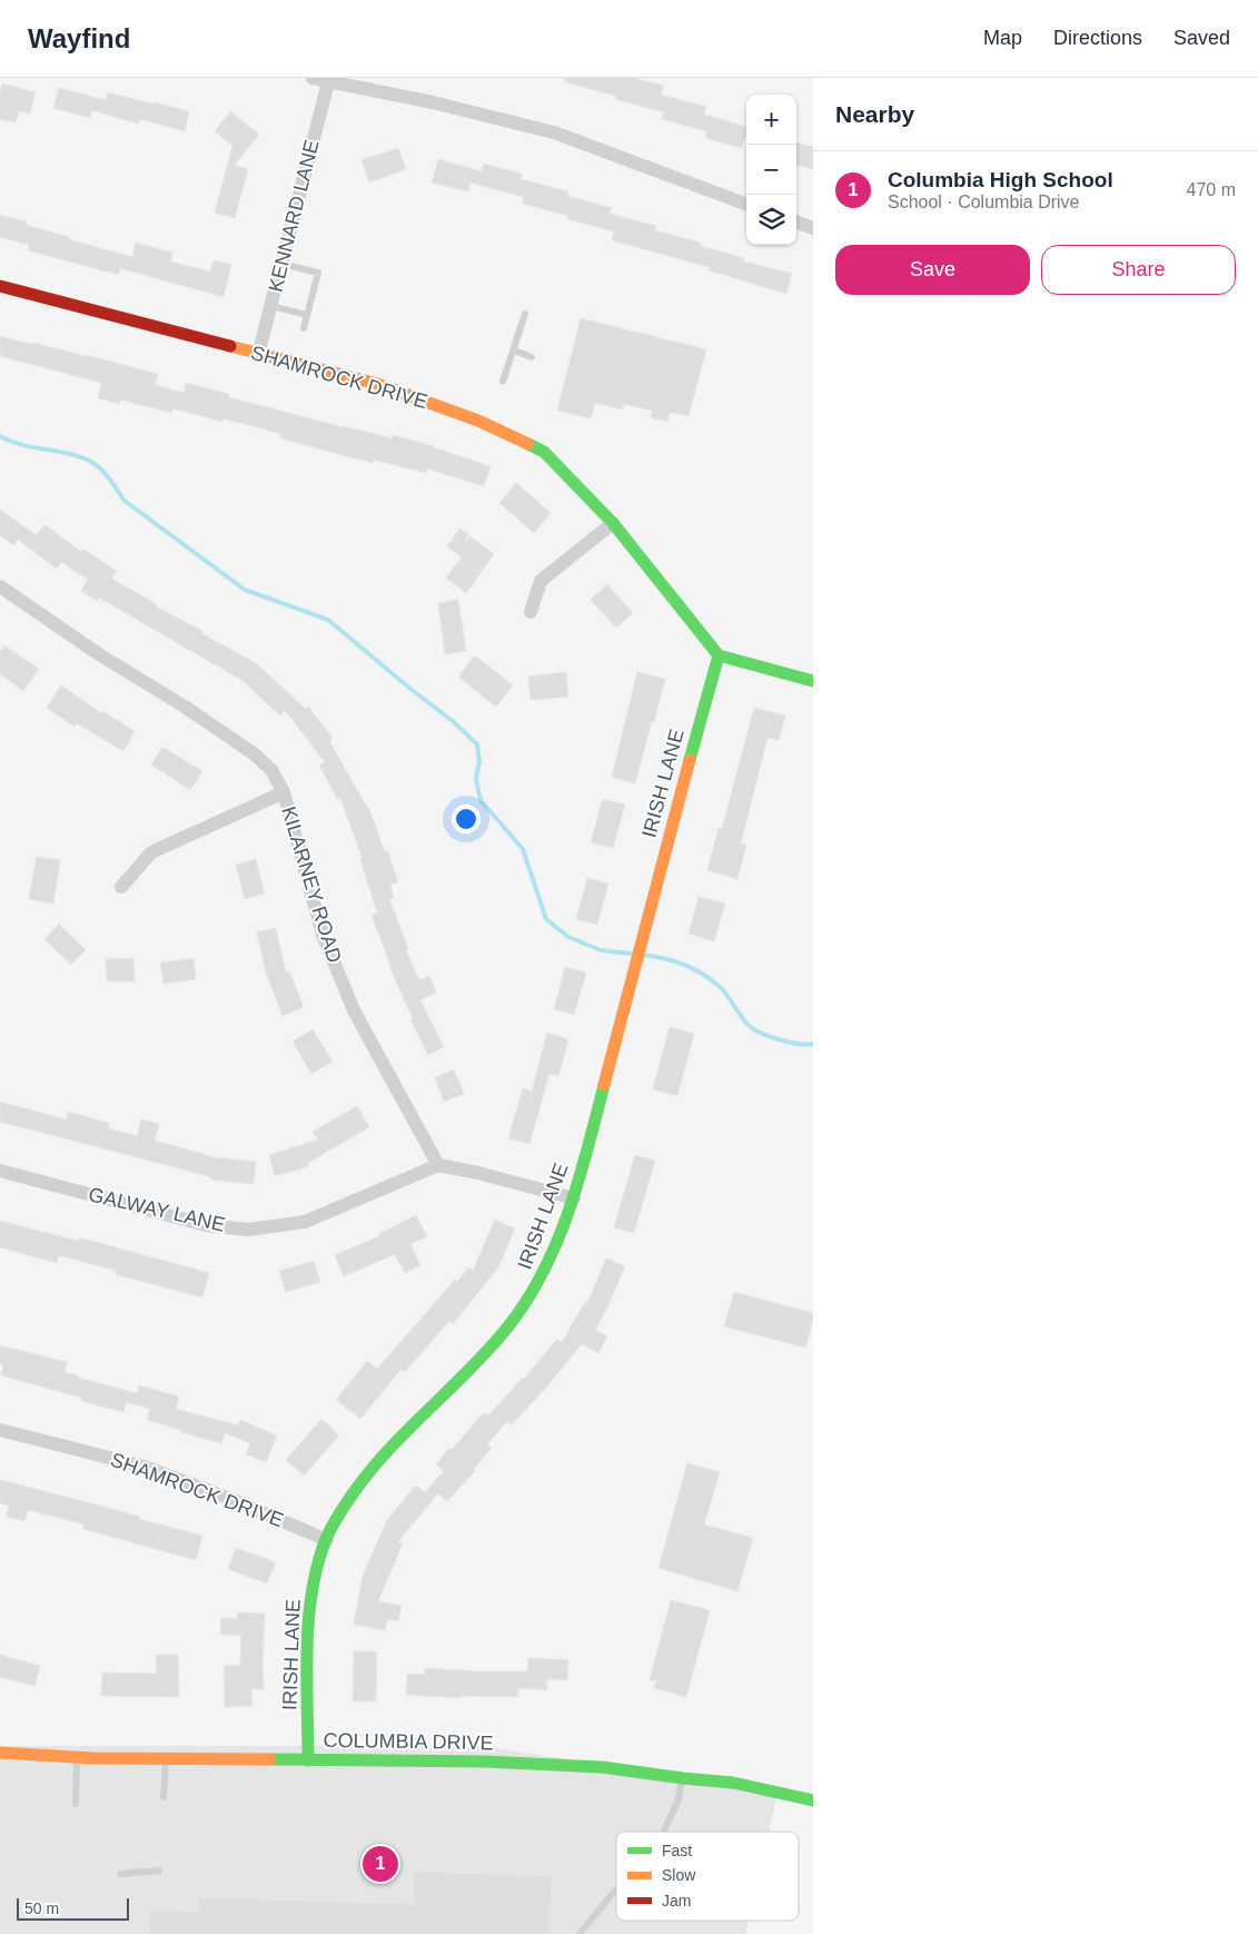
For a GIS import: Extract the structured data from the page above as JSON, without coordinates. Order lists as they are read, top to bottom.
{
  "streets": {
    "street": [
      "KENNARD LANE",
      "SHAMROCK DRIVE",
      "IRISH LANE",
      "KILARNEY ROAD",
      "GALWAY LANE",
      "COLUMBIA DRIVE"
    ]
  },
  "crossings": [
    ["KENNARD LANE", "SHAMROCK DRIVE"],
    ["SHAMROCK DRIVE", "IRISH LANE"],
    ["IRISH LANE", "COLUMBIA DRIVE"],
    ["KILARNEY ROAD", "GALWAY LANE"]
  ],
  "legend": ["Fast", "Slow", "Jam"],
  "scale_bar": "50 m",
  "page": {
    "header": "Wayfind",
    "nav": ["Map", "Directions", "Saved"],
    "heading": "Nearby",
    "map_buttons": ["+", "−"],
    "list": [
      {
        "mark": "1",
        "name": "Columbia High School",
        "note": "School · Columbia Drive",
        "value": "470 m"
      }
    ],
    "buttons": ["Save", "Share"],
    "pins": "1",
    "scale": "50 m"
  }
}
